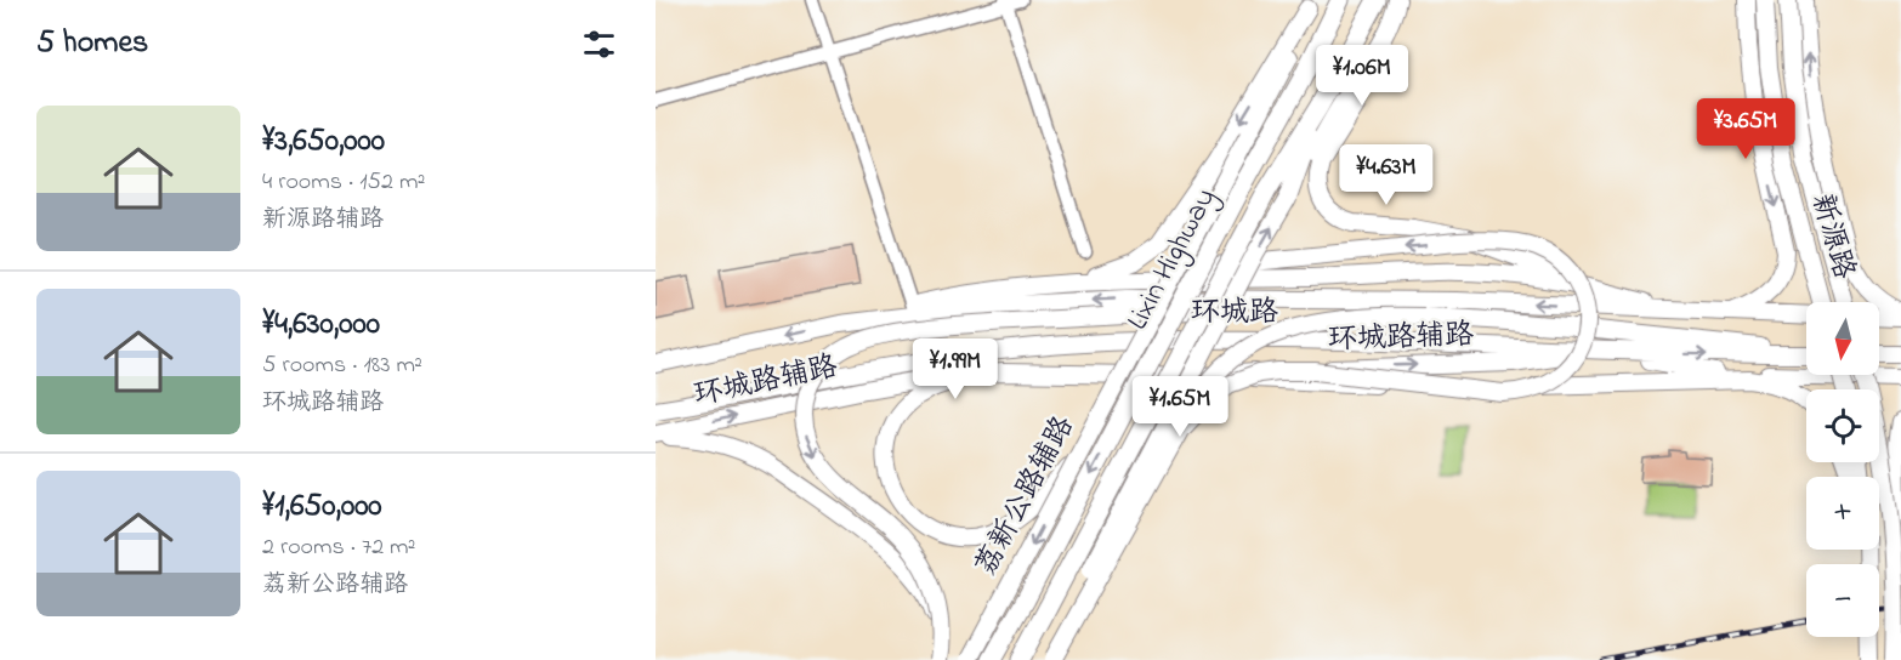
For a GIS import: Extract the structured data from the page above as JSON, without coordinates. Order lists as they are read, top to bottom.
{
  "streets": {
    "main road": [
      "新源路",
      "Lixin Highway",
      "环城路",
      "环城路辅路",
      "荔新公路辅路"
    ]
  },
  "crossings": [
    ["环城路", "环城路辅路"]
  ],
  "north": "bottom",
  "page": {
    "heading": "5 homes",
    "price": [
      "¥1.06M",
      "¥3.65M",
      "¥4.63M",
      "¥1.99M",
      "¥1.65M"
    ],
    "list": [
      {
        "name": "¥3,650,000",
        "note": "4 rooms · 152 m² · 新源路辅路"
      },
      {
        "name": "¥4,630,000",
        "note": "5 rooms · 183 m² · 环城路辅路"
      },
      {
        "name": "¥1,650,000",
        "note": "2 rooms · 72 m² · 荔新公路辅路"
      }
    ],
    "map_buttons": ["+", "−"]
  }
}
